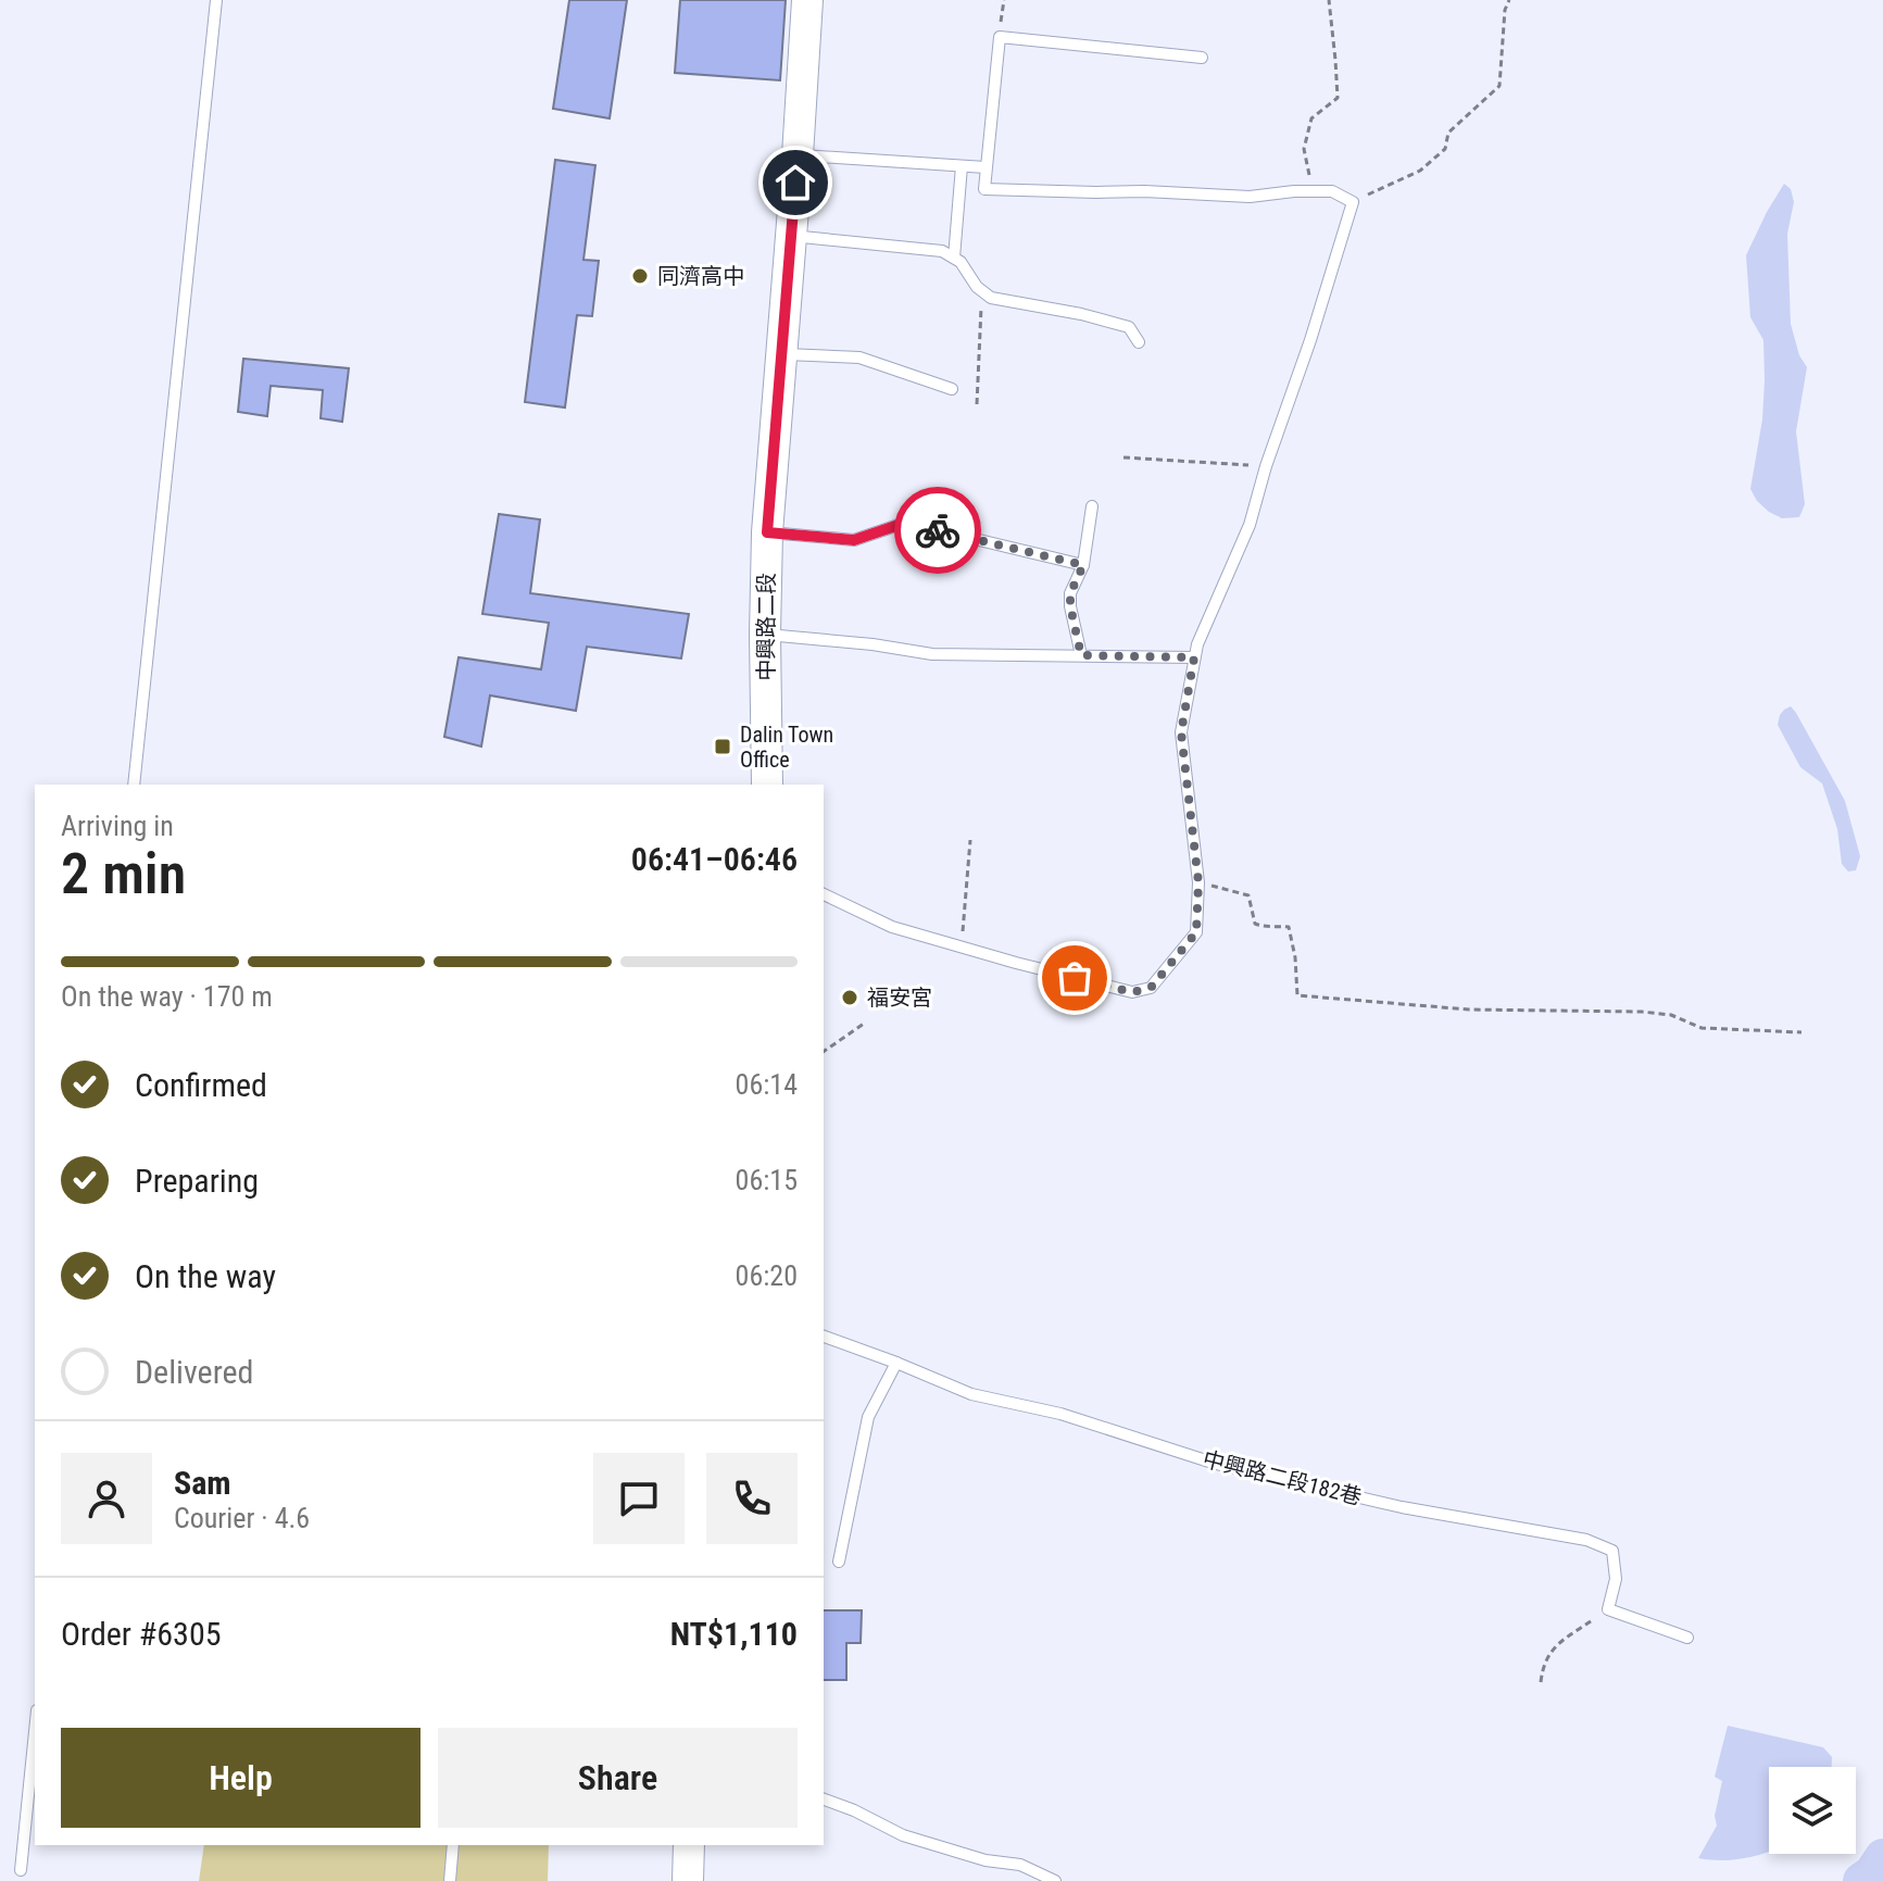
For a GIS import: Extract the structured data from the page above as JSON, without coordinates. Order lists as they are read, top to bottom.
{
  "streets": {
    "main road": ["中興路二段"],
    "lane": ["中興路二段182巷"]
  },
  "places": {
    "other": ["同濟高中", "福安宮"],
    "transit": ["Dalin Town Office"]
  },
  "page": {
    "heading": ["2 min", "Arriving in", "06:41–06:46"],
    "panel": [
      "Sam",
      "Courier · 4.6",
      "Order #6305",
      "NT$1,110"
    ],
    "bar": "On the way · 170 m",
    "list": [
      ["Confirmed", "06:14"],
      ["Preparing", "06:15"],
      ["On the way", "06:20"],
      "Delivered"
    ],
    "buttons": ["Help", "Share"]
  }
}
